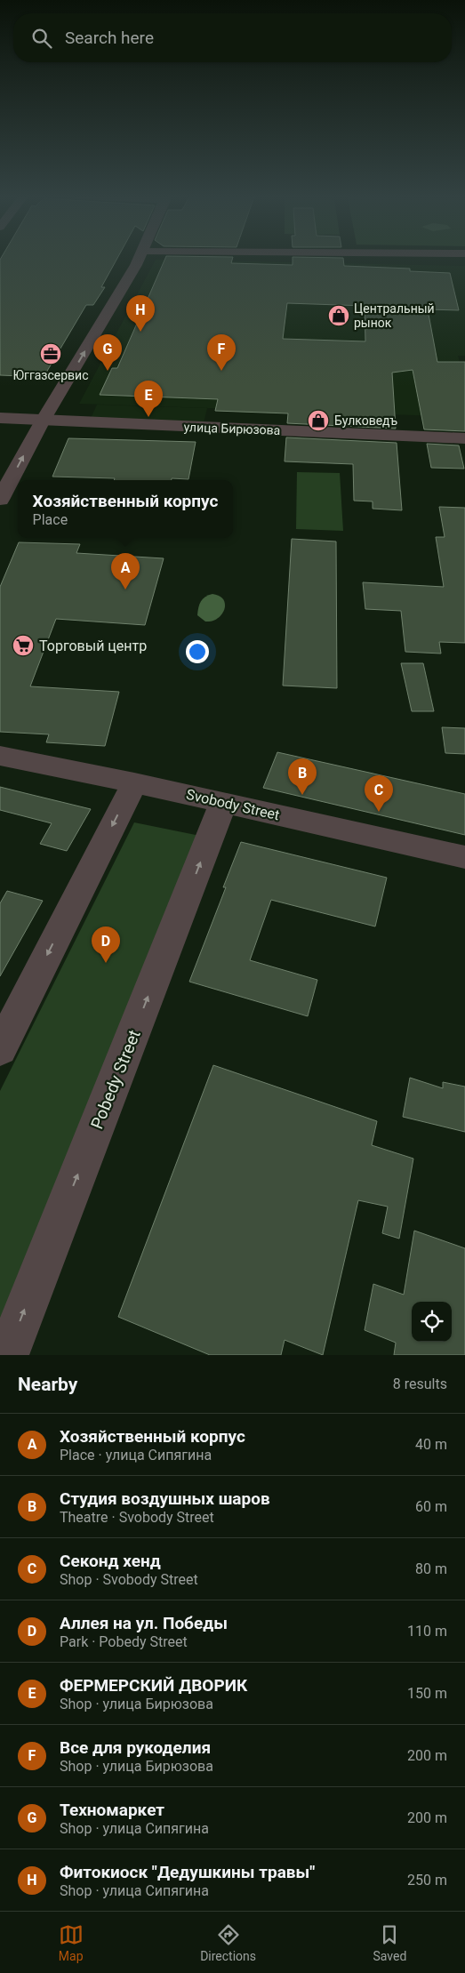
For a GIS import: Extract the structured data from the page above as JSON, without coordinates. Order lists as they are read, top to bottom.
{
  "streets": {
    "street": ["улица Бирюзова", "Svobody Street", "Pobedy Street"]
  },
  "crossings": [
    ["Svobody Street", "Pobedy Street"]
  ],
  "places": {
    "shop": ["Центральный рынок", "Булковедъ"],
    "office": ["Юггазсервис"],
    "supermarket": ["Торговый центр"]
  },
  "page": {
    "search": "Search here",
    "pins": [
      "H",
      "F",
      "G",
      "E",
      "A",
      "B",
      "C",
      "D"
    ],
    "popup": ["Хозяйственный корпус", "Place"],
    "heading": ["Nearby", "8 results"],
    "list": [
      {
        "mark": "A",
        "name": "Хозяйственный корпус",
        "note": "Place · улица Сипягина",
        "value": "40 m"
      },
      {
        "mark": "B",
        "name": "Студия воздушных шаров",
        "note": "Theatre · Svobody Street",
        "value": "60 m"
      },
      {
        "mark": "C",
        "name": "Секонд хенд",
        "note": "Shop · Svobody Street",
        "value": "80 m"
      },
      {
        "mark": "D",
        "name": "Аллея на ул. Победы",
        "note": "Park · Pobedy Street",
        "value": "110 m"
      },
      {
        "mark": "E",
        "name": "ФЕРМЕРСКИЙ ДВОРИК",
        "note": "Shop · улица Бирюзова",
        "value": "150 m"
      },
      {
        "mark": "F",
        "name": "Все для рукоделия",
        "note": "Shop · улица Бирюзова",
        "value": "200 m"
      },
      {
        "mark": "G",
        "name": "Техномаркет",
        "note": "Shop · улица Сипягина",
        "value": "200 m"
      },
      {
        "mark": "H",
        "name": "Фитокиоск \"Дедушкины травы\"",
        "note": "Shop · улица Сипягина",
        "value": "250 m"
      }
    ],
    "nav": ["Map", "Directions", "Saved"]
  }
}
